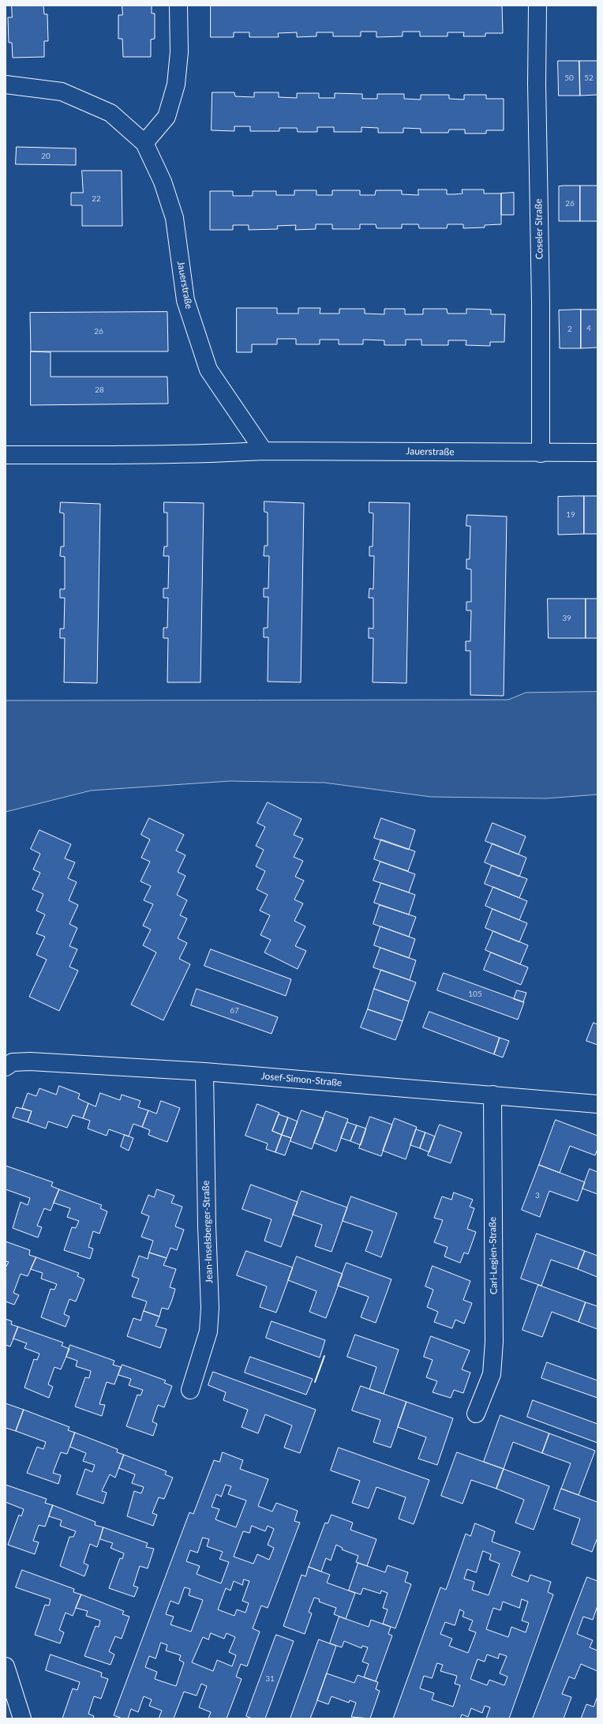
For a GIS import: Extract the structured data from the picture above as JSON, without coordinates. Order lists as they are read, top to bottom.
{
  "streets": {
    "street": [
      "Coseler Straße",
      "Jauerstraße",
      "Josef-Simon-Straße",
      "Jean-Inselsberger-Straße",
      "Carl-Legien-Straße"
    ]
  },
  "crossings": [
    ["Coseler Straße", "Jauerstraße"],
    ["Josef-Simon-Straße", "Jean-Inselsberger-Straße"],
    ["Josef-Simon-Straße", "Carl-Legien-Straße"]
  ],
  "house_numbers": [
    "50",
    "52",
    "20",
    "22",
    "26",
    "4",
    "2",
    "26",
    "28",
    "19",
    "39",
    "105",
    "67",
    "3",
    "31"
  ]
}
